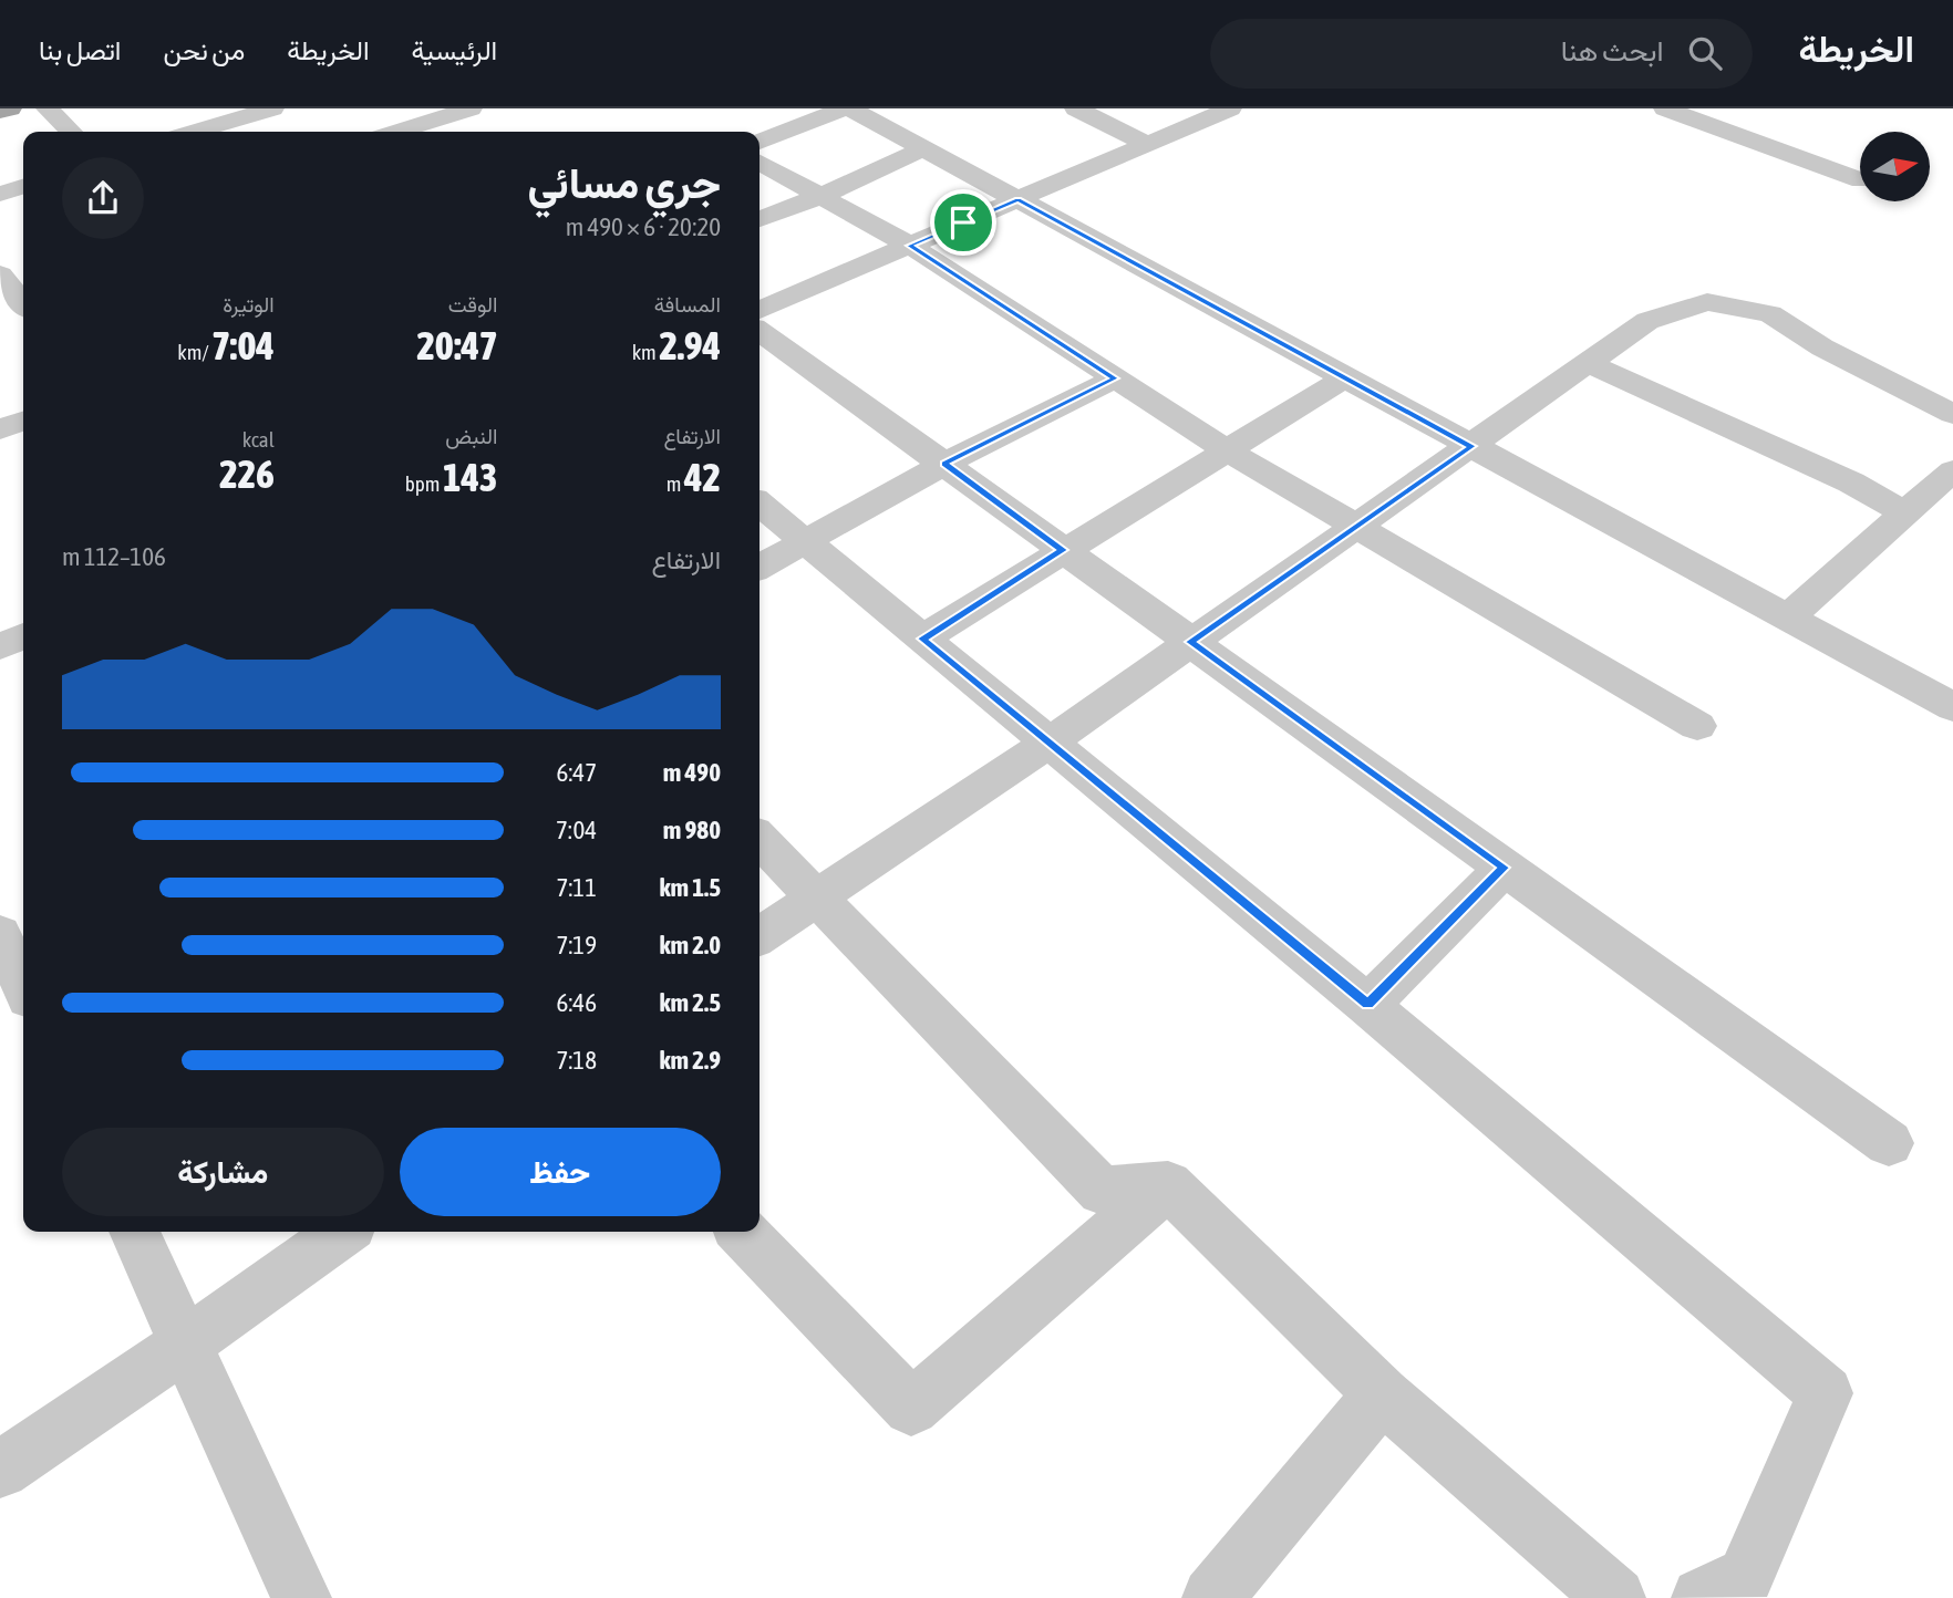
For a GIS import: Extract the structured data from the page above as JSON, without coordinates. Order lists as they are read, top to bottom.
{
  "north": "right",
  "page": {
    "header": "الخريطة",
    "search": "ابحث هنا",
    "nav": [
      "الرئيسية",
      "الخريطة",
      "من نحن",
      "اتصل بنا"
    ],
    "heading": ["جري مسائي", "20:20 · 6 × 490 m"],
    "stats": [
      ["المسافة", "2.94 km"],
      ["الوقت", "20:47"],
      ["الوتيرة", "7:04 /km"],
      ["الارتفاع", "42 m"],
      ["النبض", "143 bpm"],
      ["kcal", "226"]
    ],
    "chart": ["الارتفاع", "106–112 m"],
    "list": [
      {
        "name": "490 m",
        "note": "6:47"
      },
      {
        "name": "980 m",
        "note": "7:04"
      },
      {
        "name": "1.5 km",
        "note": "7:11"
      },
      {
        "name": "2.0 km",
        "note": "7:19"
      },
      {
        "name": "2.5 km",
        "note": "6:46"
      },
      {
        "name": "2.9 km",
        "note": "7:18"
      }
    ],
    "buttons": ["حفظ", "مشاركة"]
  }
}
